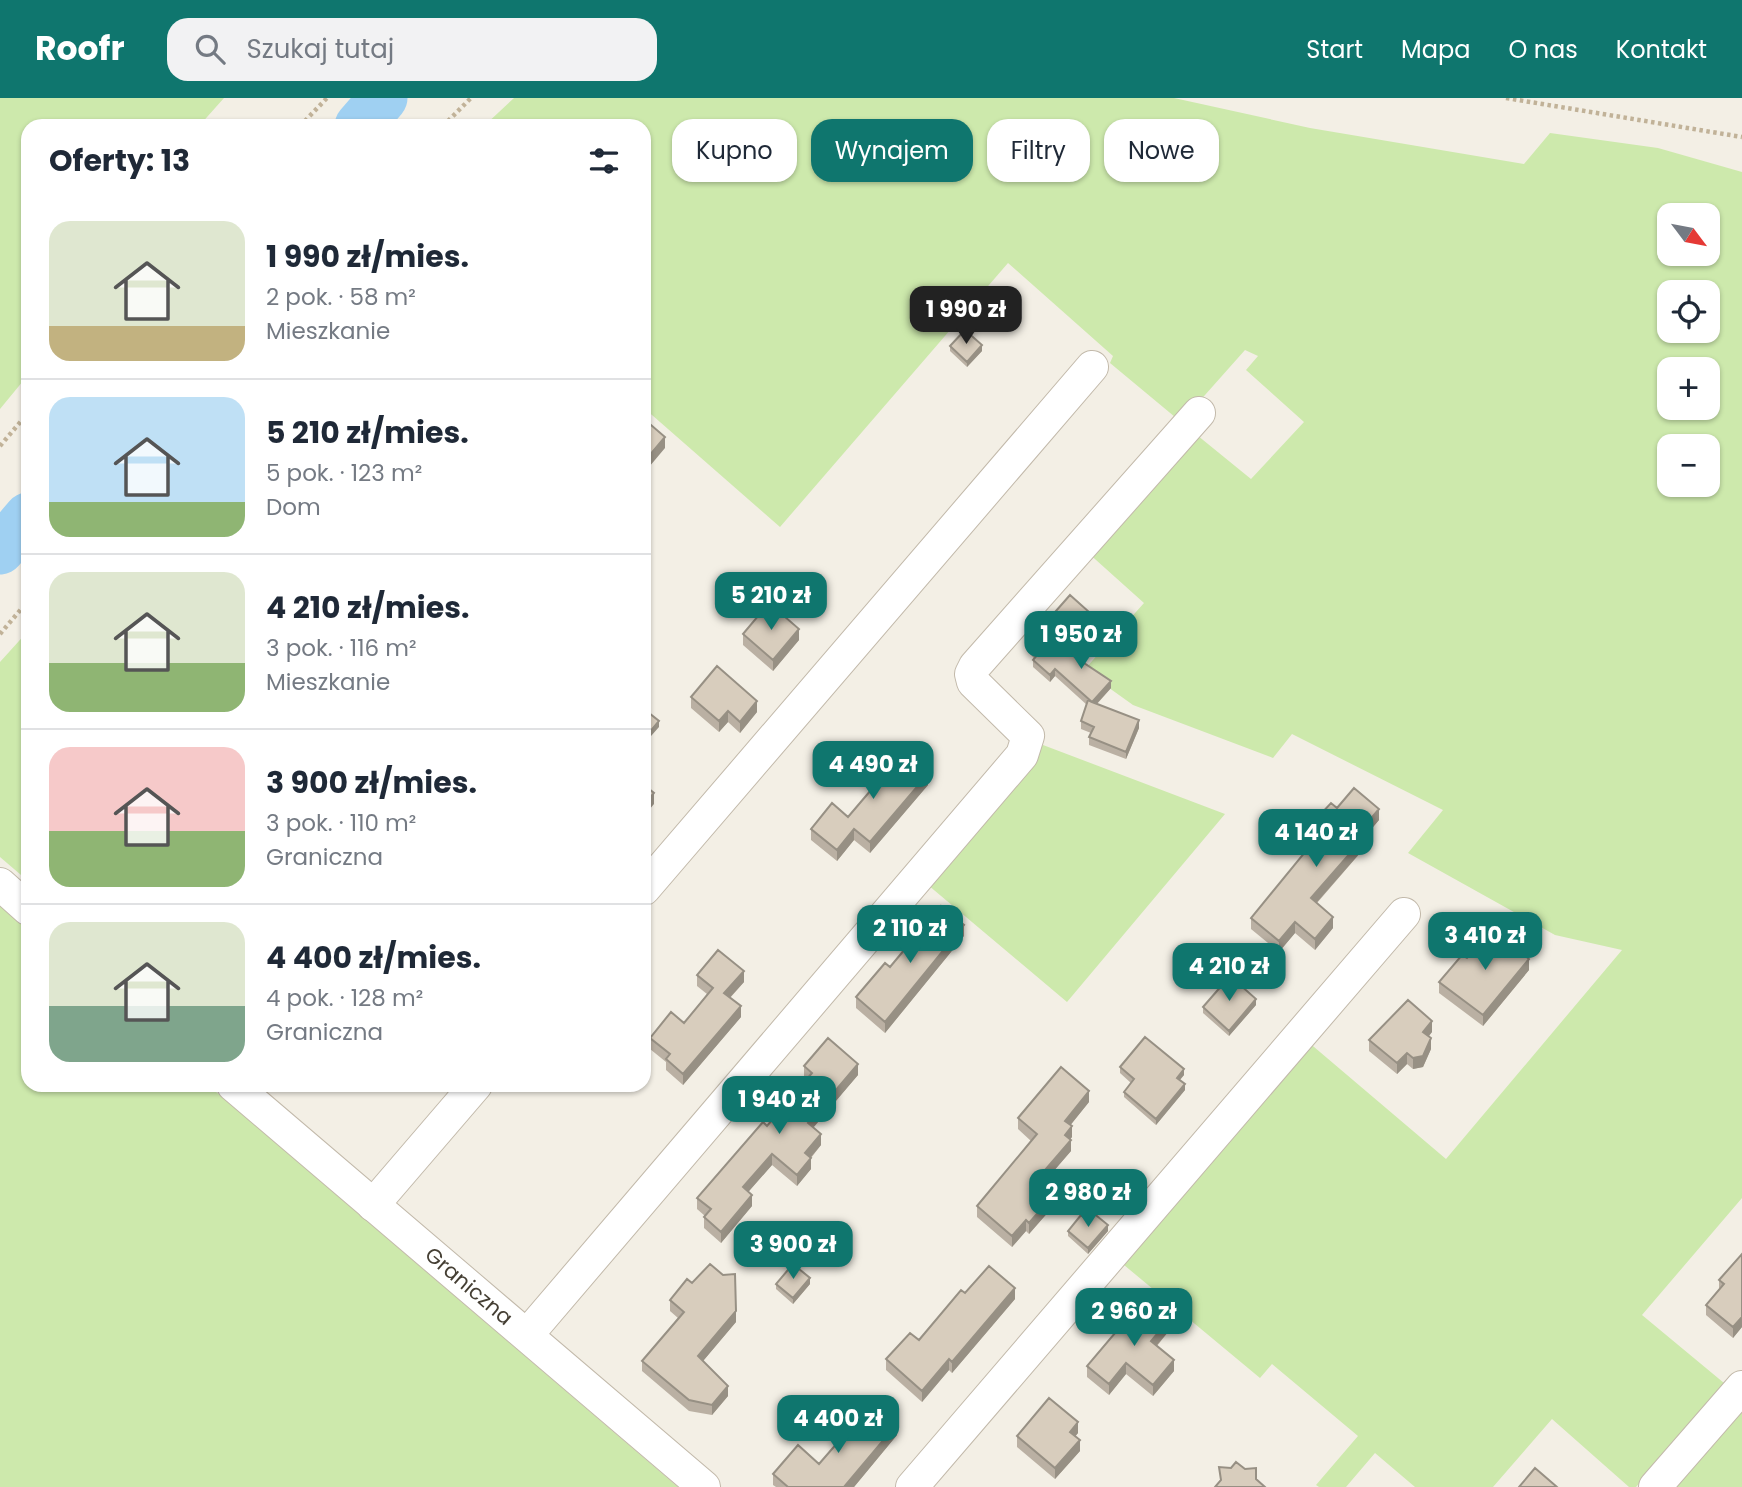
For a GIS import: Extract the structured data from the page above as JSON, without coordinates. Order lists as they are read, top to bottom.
{
  "streets": {
    "street": ["Graniczna"]
  },
  "north": "bottom right",
  "page": {
    "header": "Roofr",
    "search": "Szukaj tutaj",
    "nav": [
      "Start",
      "Mapa",
      "O nas",
      "Kontakt"
    ],
    "chip": [
      "Kupno",
      "Wynajem",
      "Filtry",
      "Nowe"
    ],
    "heading": "Oferty: 13",
    "map_buttons": ["+", "−"],
    "list": [
      {
        "name": "1 990 zł/mies.",
        "note": "2 pok. · 58 m² · Mieszkanie"
      },
      {
        "name": "5 210 zł/mies.",
        "note": "5 pok. · 123 m² · Dom"
      },
      {
        "name": "4 210 zł/mies.",
        "note": "3 pok. · 116 m² · Mieszkanie"
      },
      {
        "name": "3 900 zł/mies.",
        "note": "3 pok. · 110 m² · Graniczna"
      },
      {
        "name": "4 400 zł/mies.",
        "note": "4 pok. · 128 m² · Graniczna"
      }
    ],
    "price": [
      "1 990 zł",
      "5 210 zł",
      "1 950 zł",
      "4 490 zł",
      "4 140 zł",
      "2 110 zł",
      "3 410 zł",
      "4 210 zł",
      "1 940 zł",
      "2 980 zł",
      "3 900 zł",
      "2 960 zł",
      "4 400 zł"
    ]
  }
}
